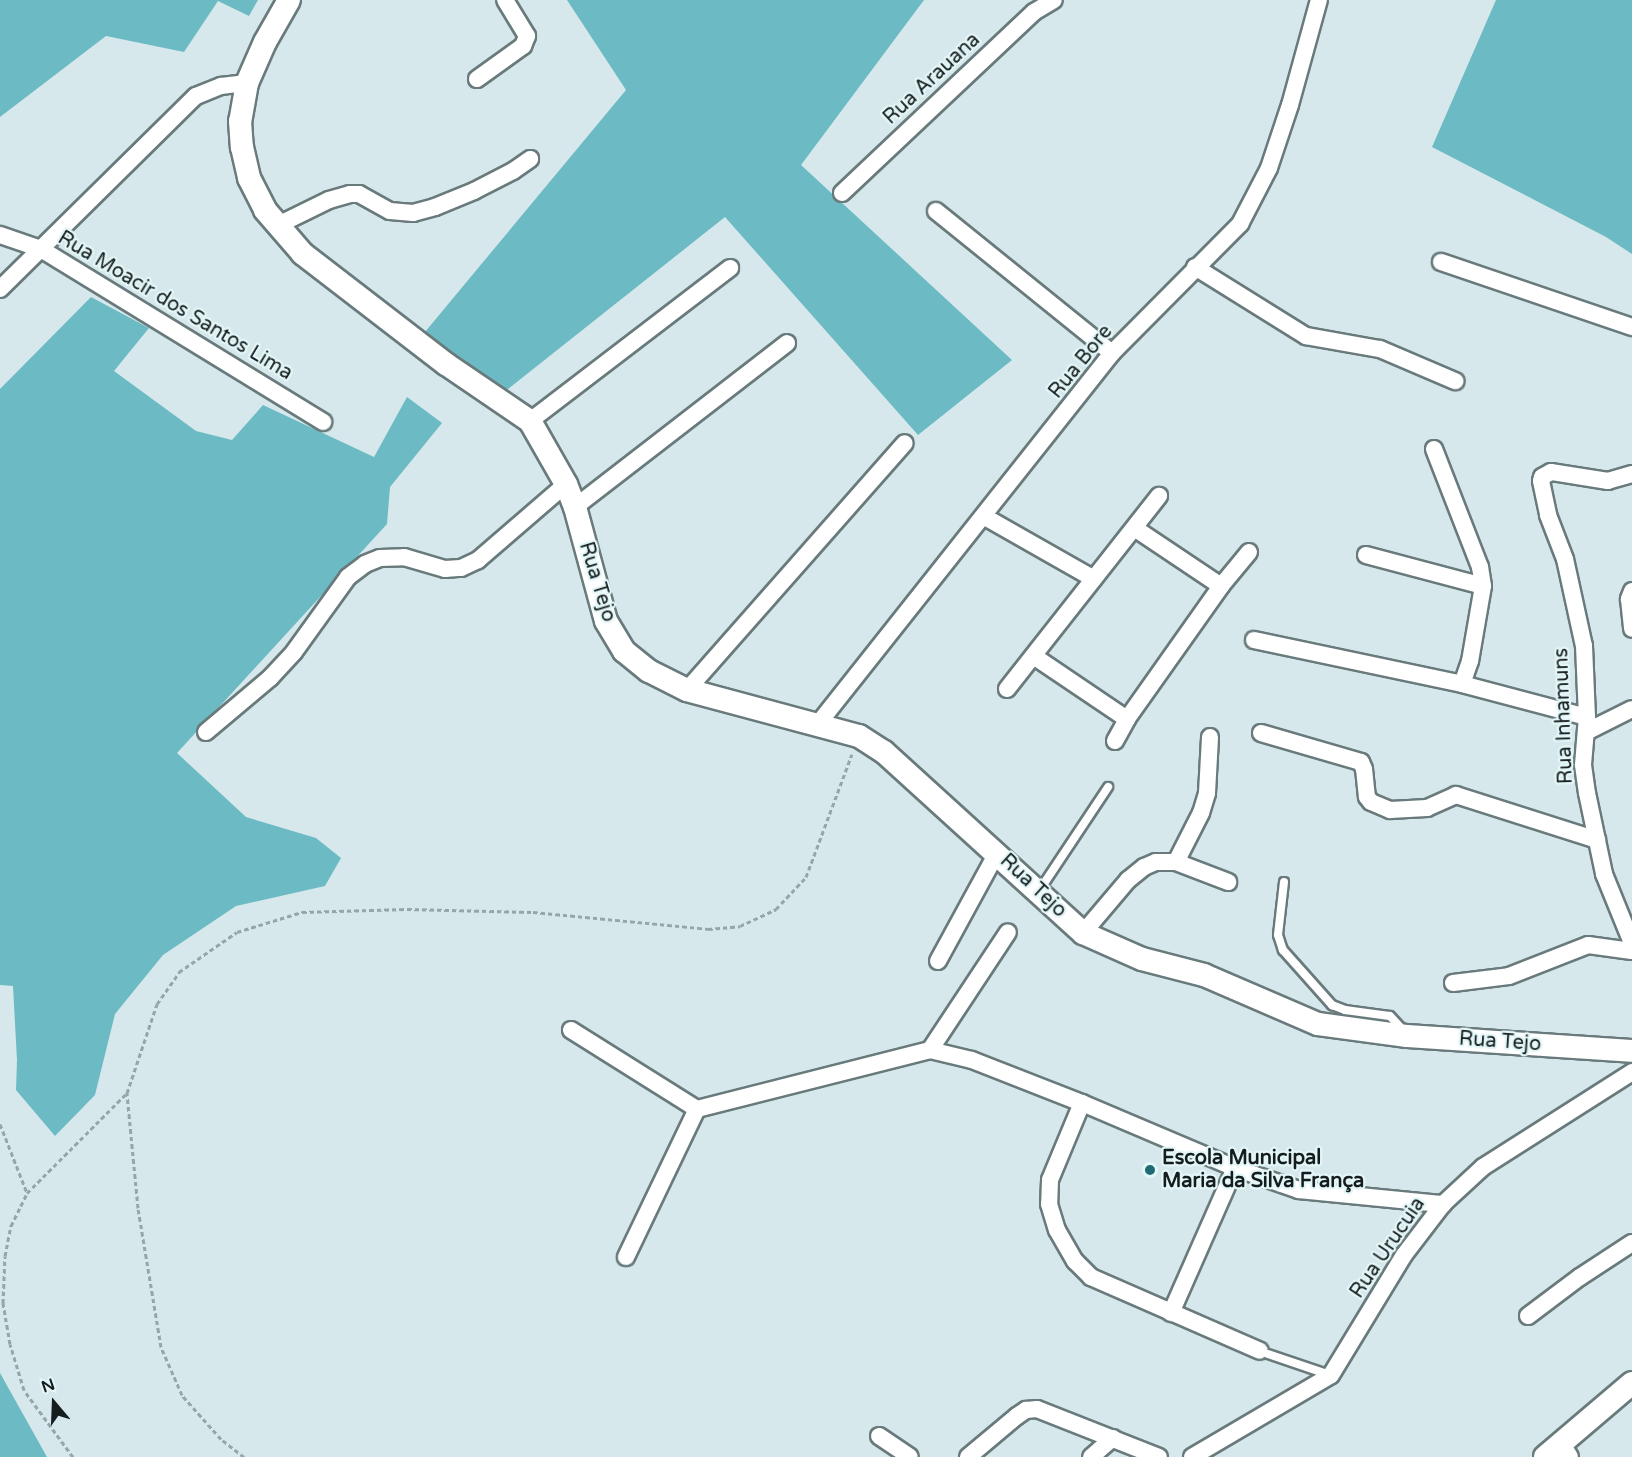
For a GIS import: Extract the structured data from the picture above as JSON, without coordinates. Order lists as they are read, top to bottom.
{
  "streets": {
    "street": [
      "Rua Arauana",
      "Rua Moacir dos Santos Lima",
      "Rua Bore",
      "Rua Tejo",
      "Rua Inhamuns",
      "Rua Urucuia"
    ]
  },
  "crossings": [
    ["Rua Bore", "Rua Tejo"]
  ],
  "places": ["Escola Municipal Maria da Silva França"],
  "north": "top"
}
